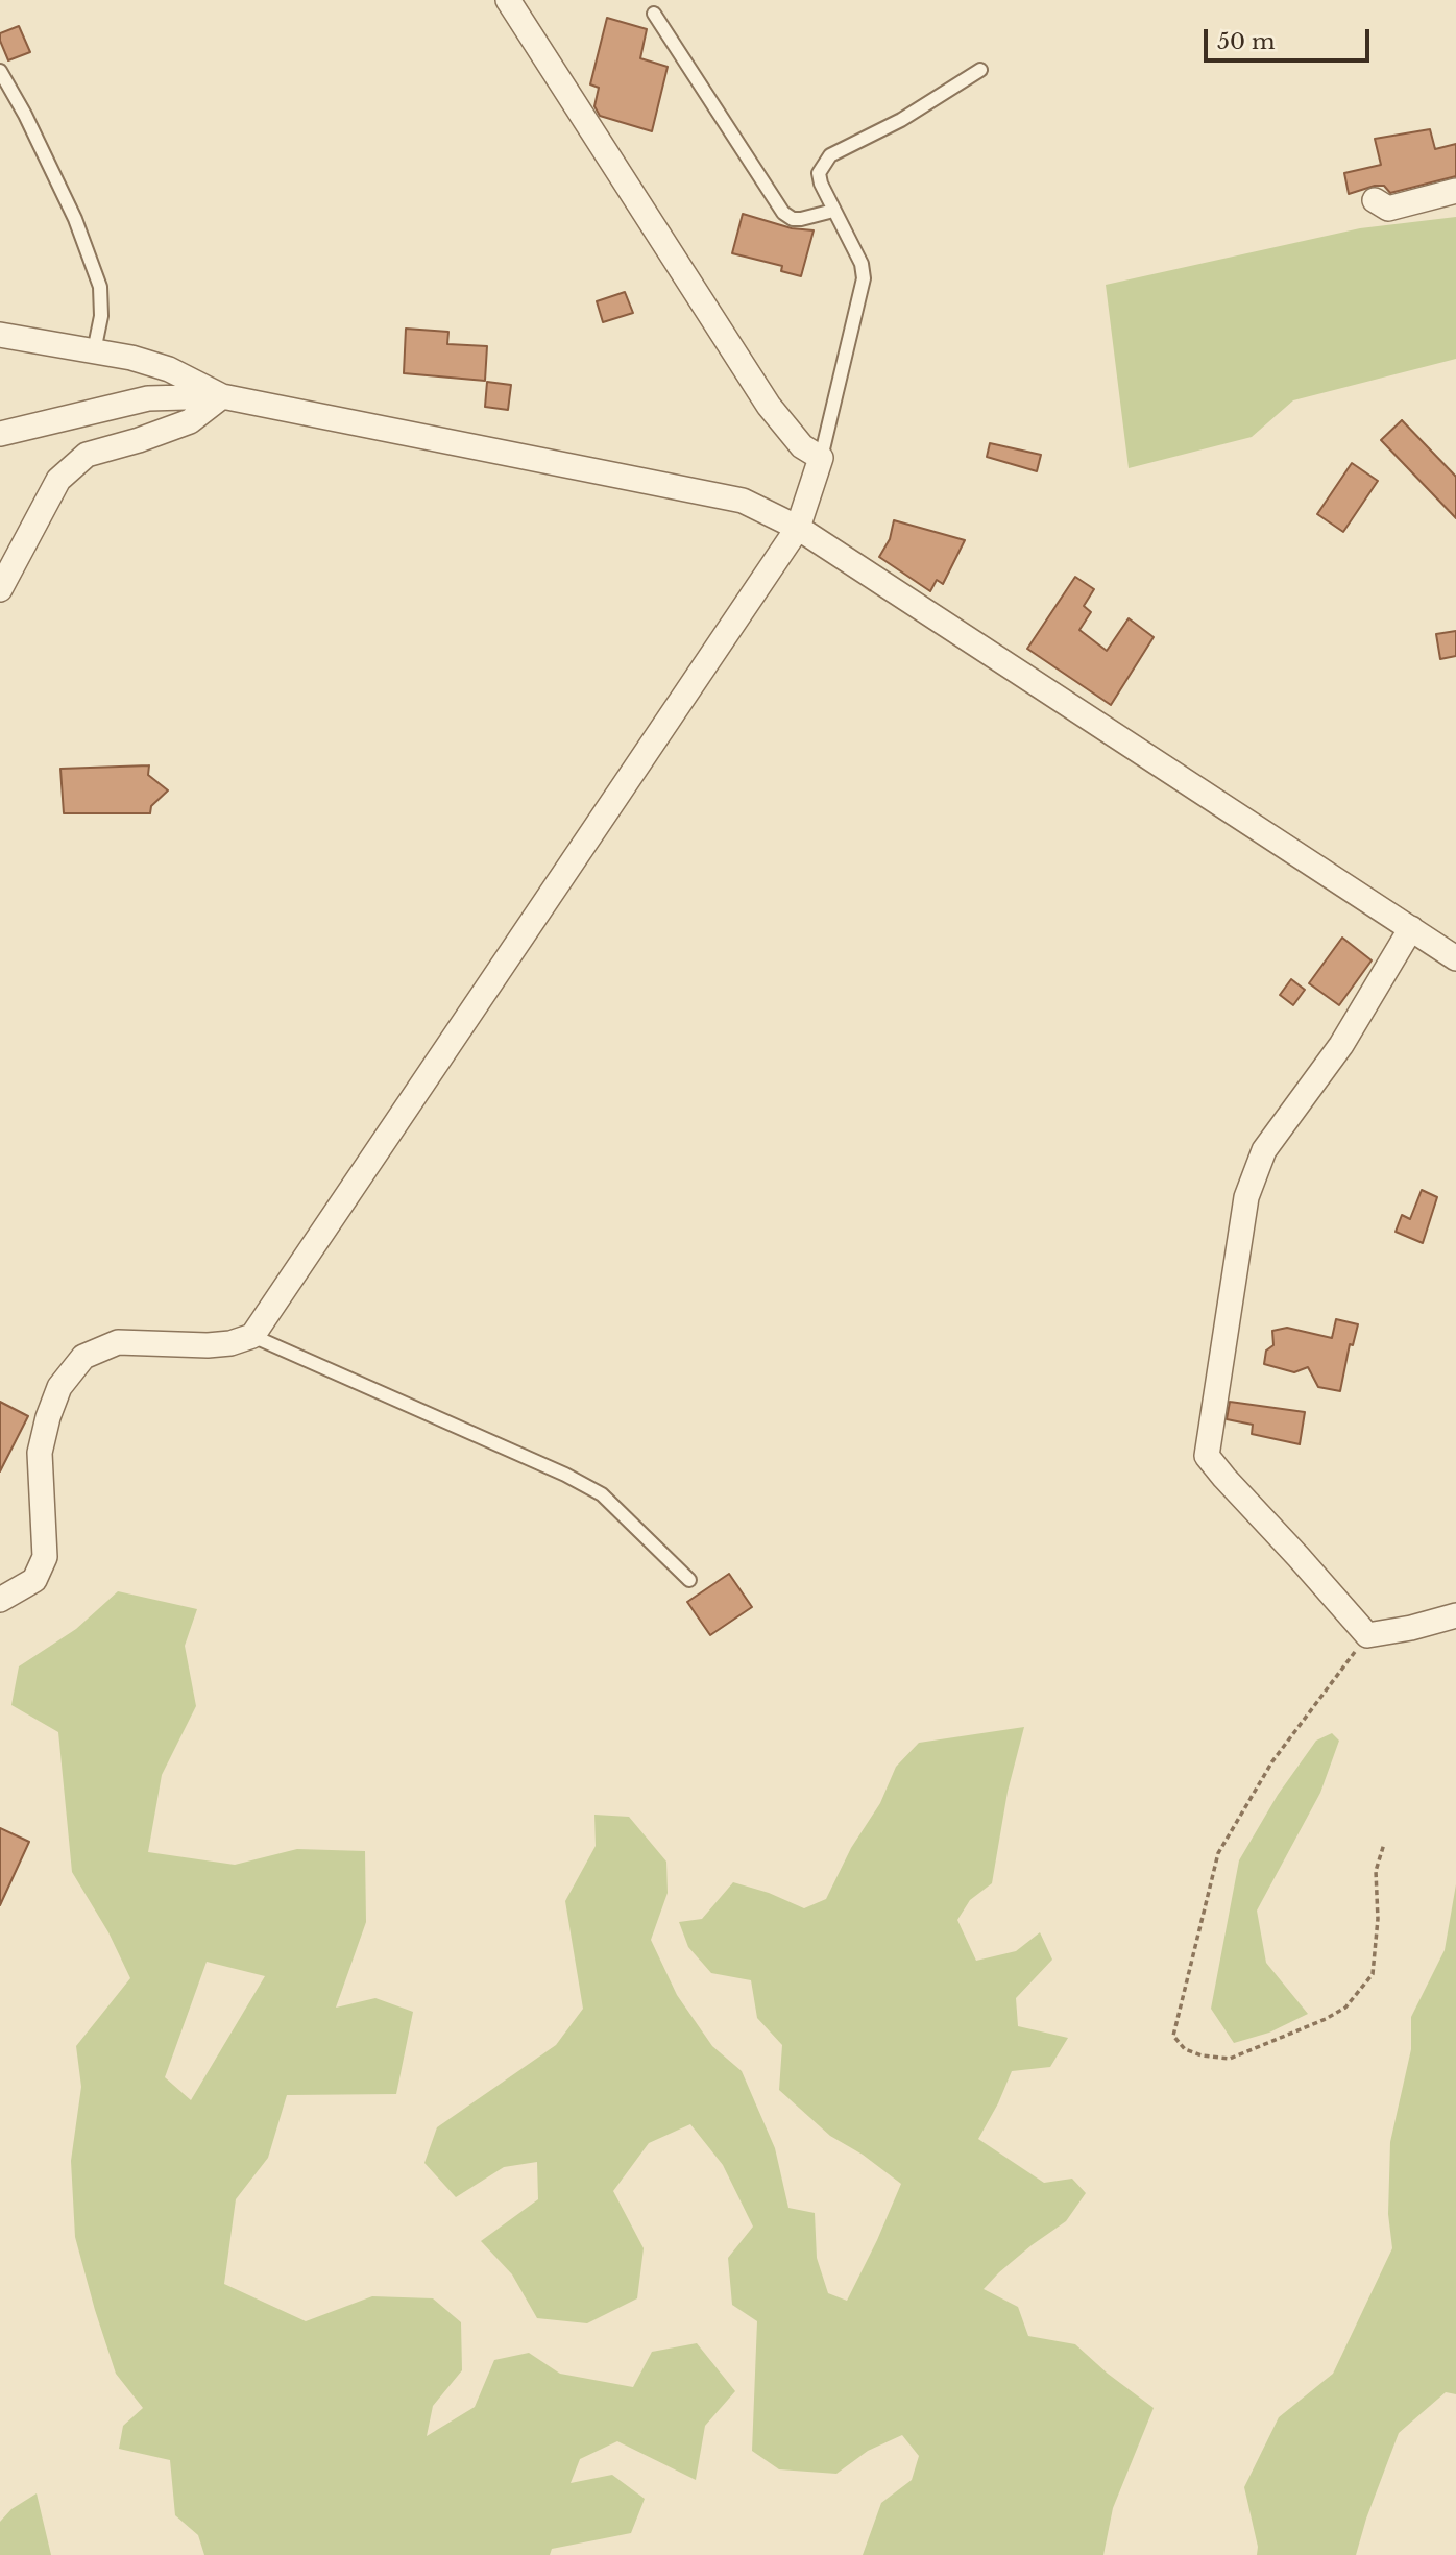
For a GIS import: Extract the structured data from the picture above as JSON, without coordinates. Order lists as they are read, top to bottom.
{
  "scale_bar": "50 m"
}
